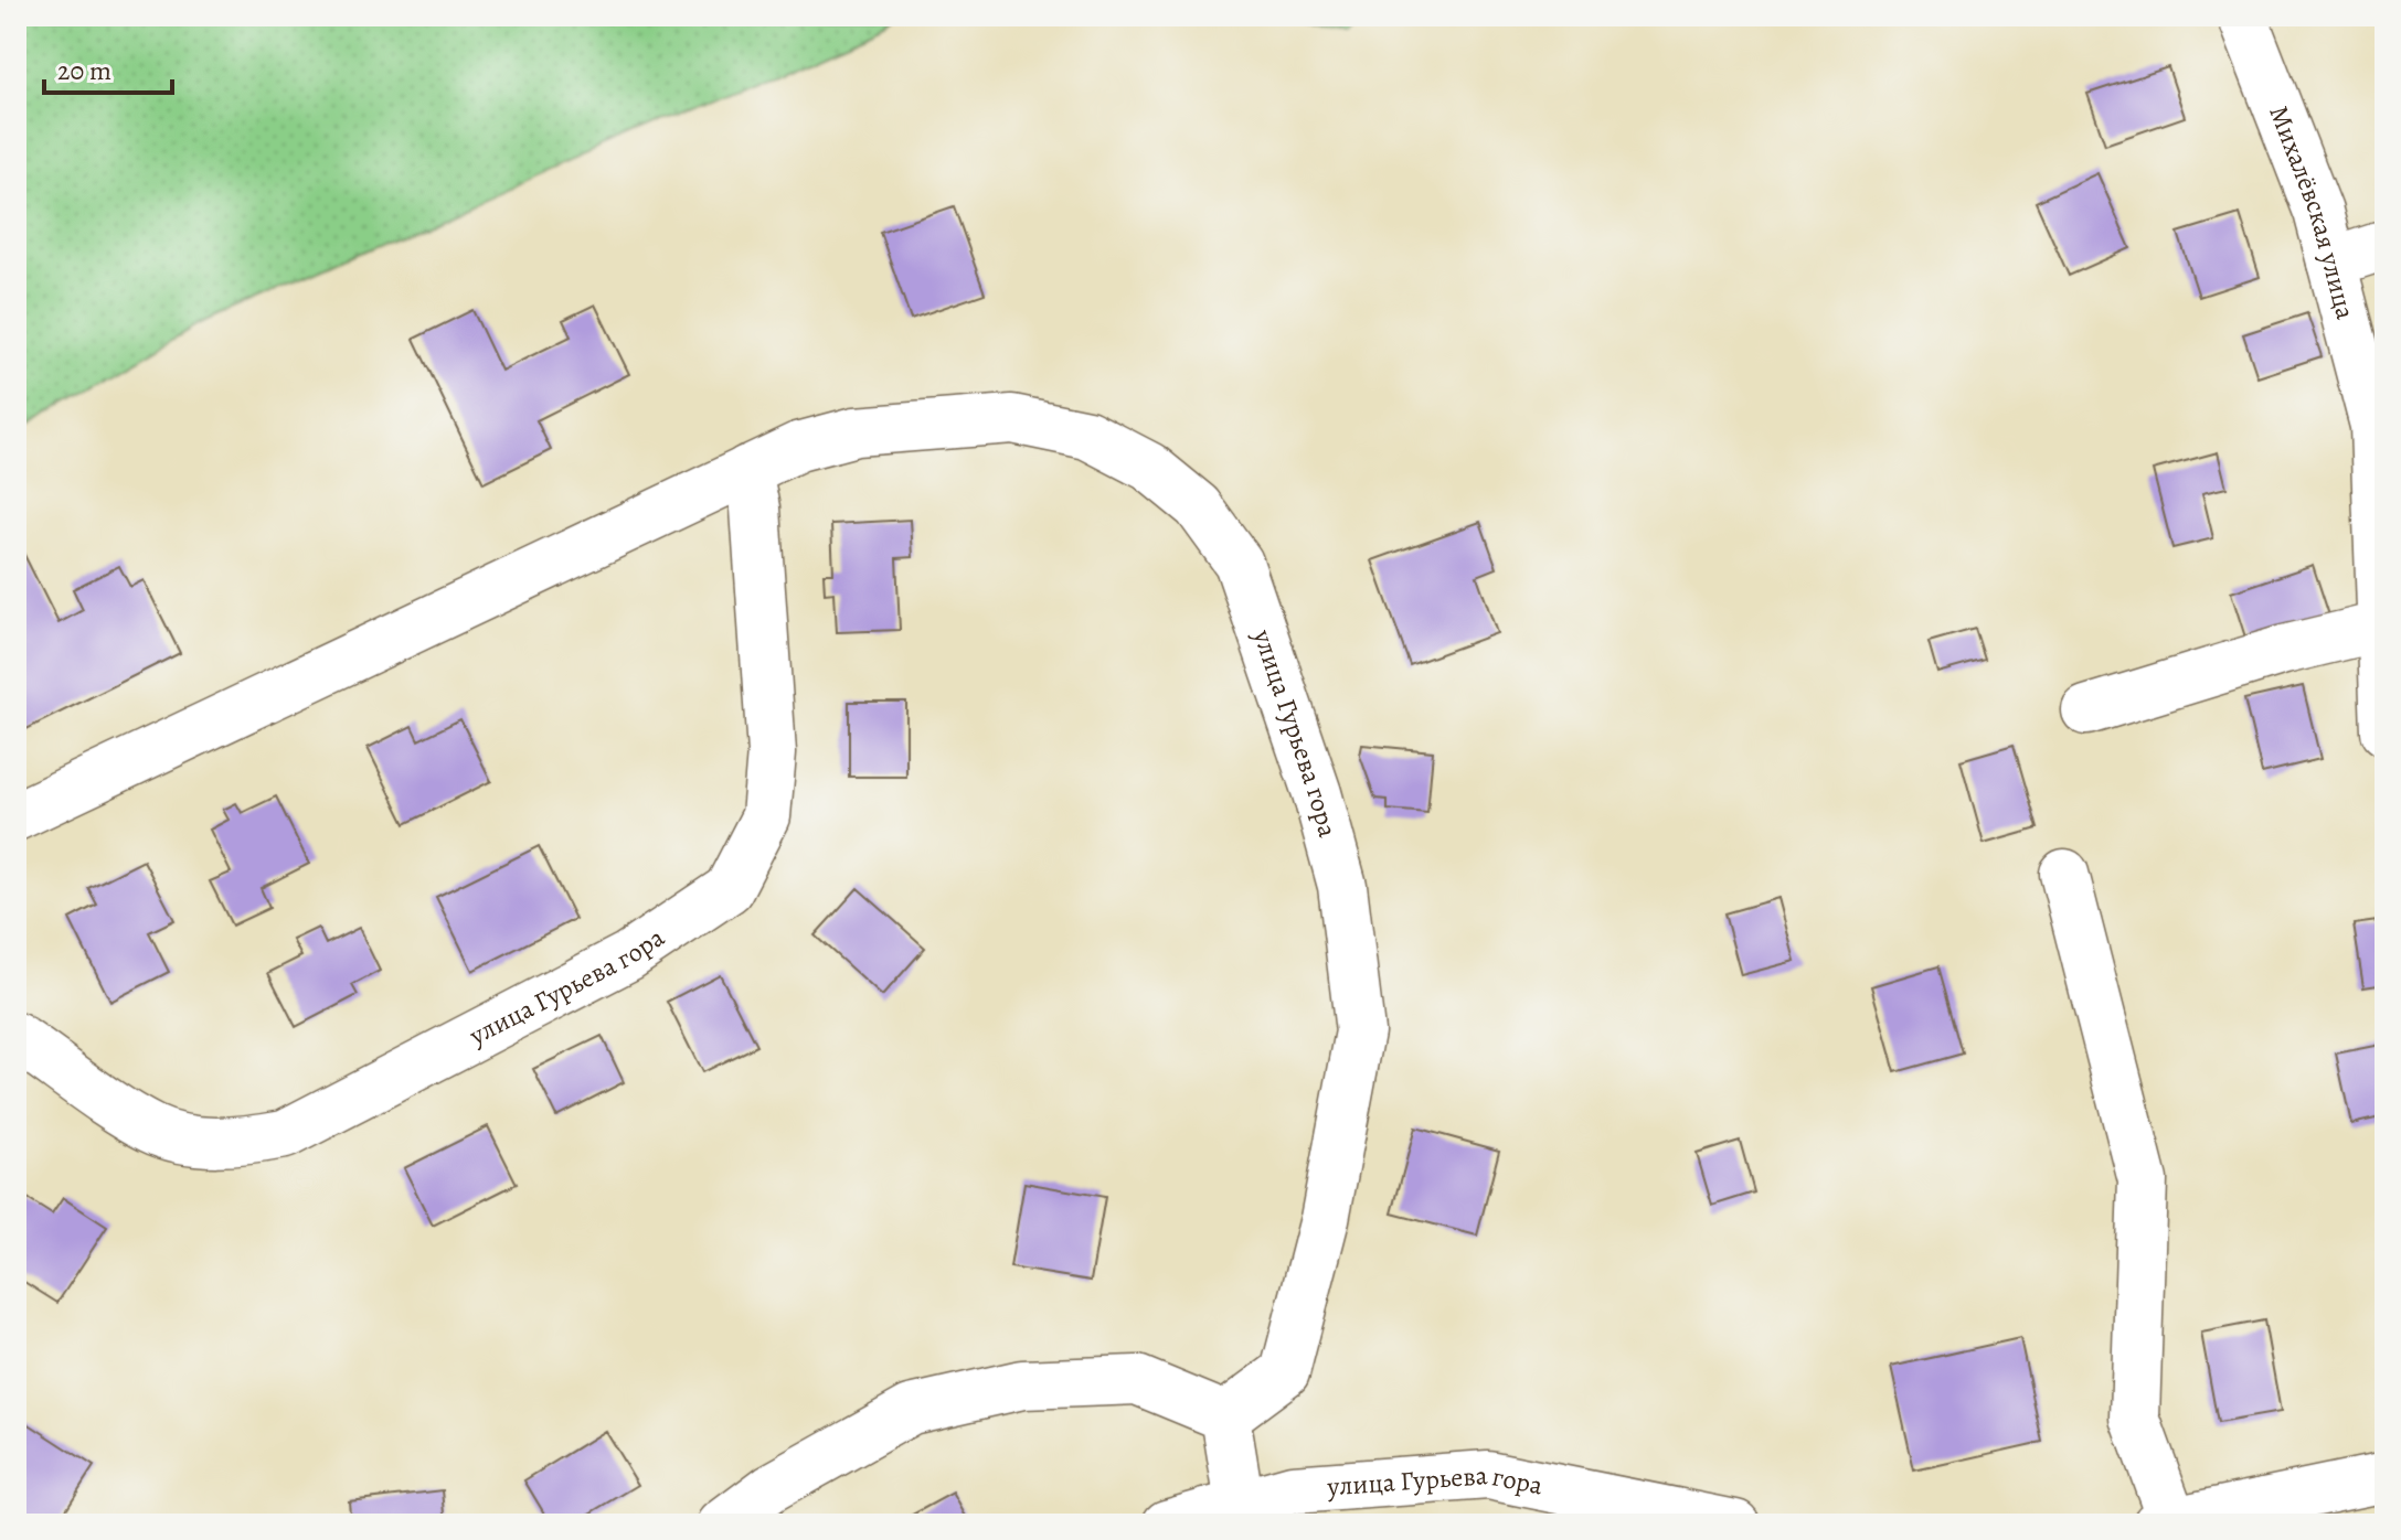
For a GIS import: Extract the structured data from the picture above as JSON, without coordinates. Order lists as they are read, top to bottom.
{
  "streets": {
    "street": ["Михалёвская улица", "улица Гурьева гора"]
  },
  "scale_bar": "20 m"
}
